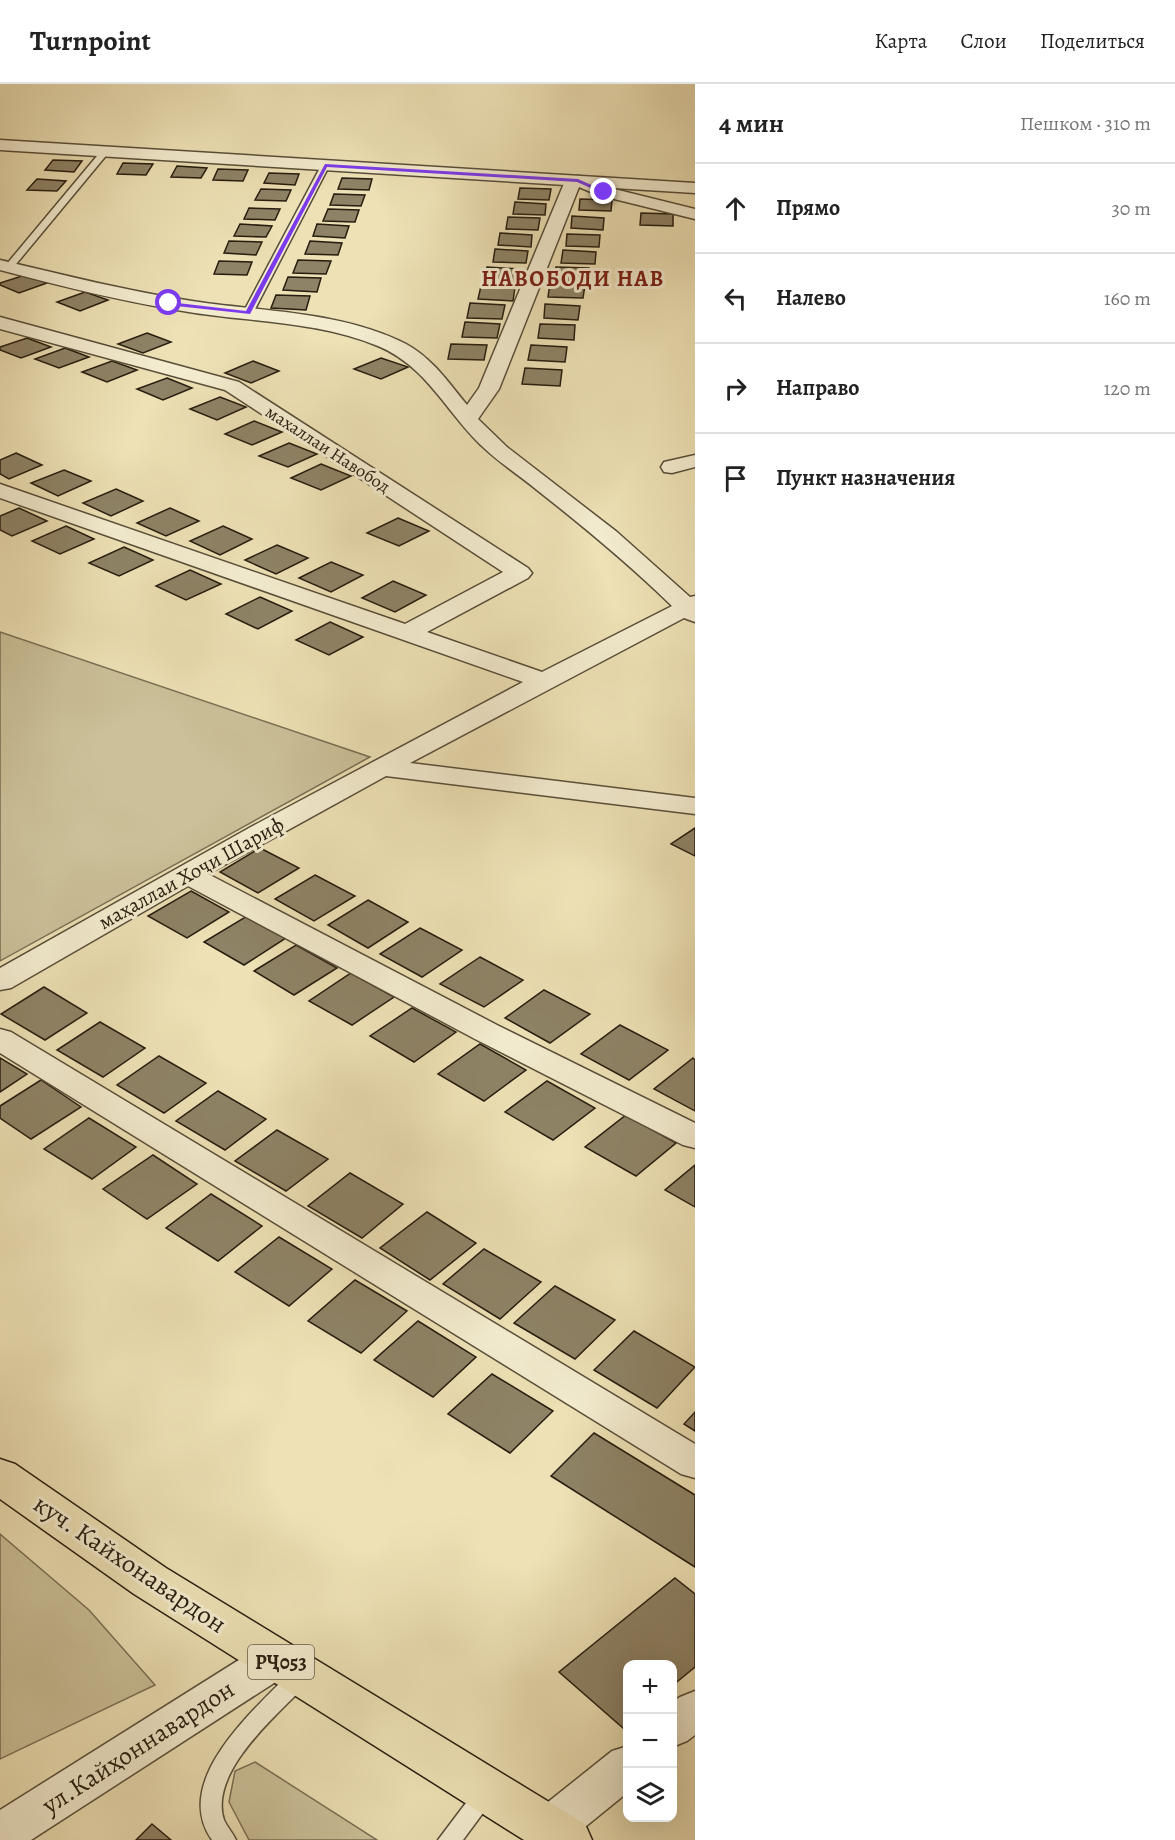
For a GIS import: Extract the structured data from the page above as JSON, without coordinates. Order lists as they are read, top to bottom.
{
  "streets": {
    "main road": ["куч. Кайхонавардон", "РҶ053"],
    "street": ["махаллаи Навобод", "маҳаллаи Хоҷи Шариф", "ул.Кайҳоннавардон"]
  },
  "crossings": [
    ["куч. Кайхонавардон", "ул.Кайҳоннавардон"]
  ],
  "districts": ["НАВОБОДИ НАВ"],
  "page": {
    "header": "Turnpoint",
    "nav": ["Карта", "Слои", "Поделиться"],
    "heading": ["4 мин", "Пешком · 310 m"],
    "list": [
      ["Прямо", "30 m"],
      ["Налево", "160 m"],
      ["Направо", "120 m"],
      "Пункт назначения"
    ],
    "map_buttons": ["+", "−"]
  }
}
